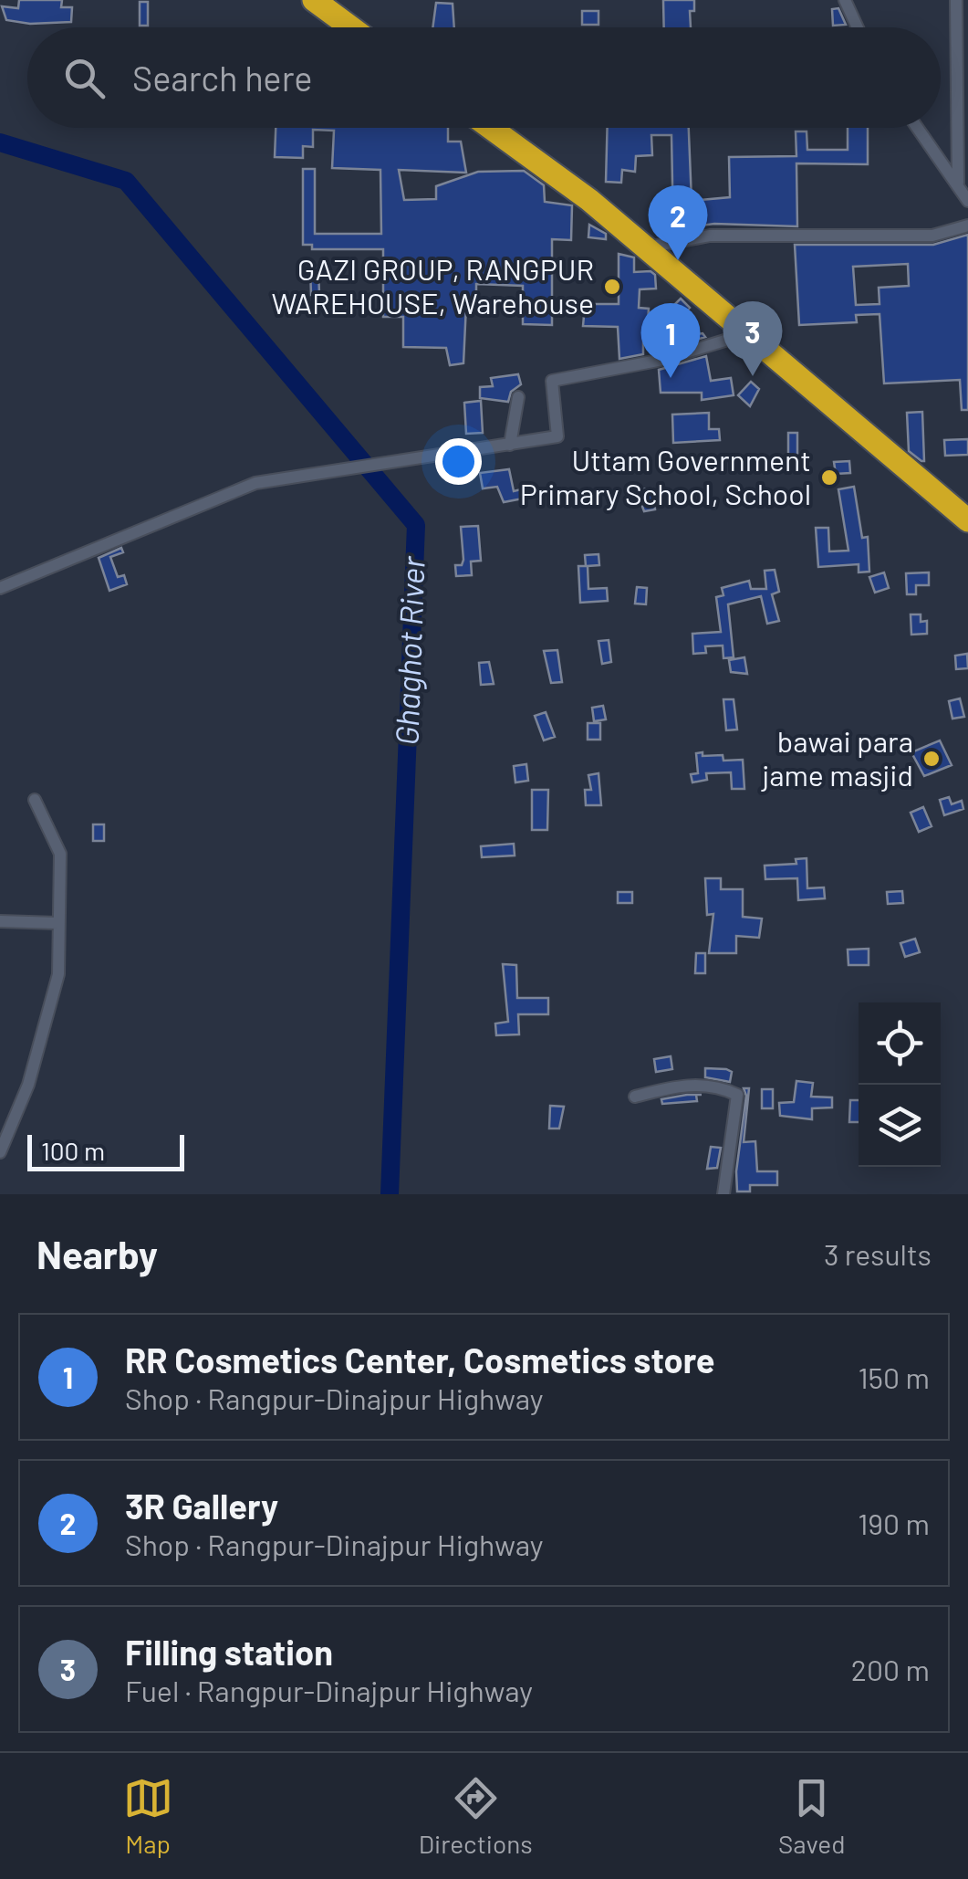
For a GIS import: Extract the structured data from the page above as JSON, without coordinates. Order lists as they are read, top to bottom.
{
  "water": ["Ghaghot River"],
  "places": ["GAZI GROUP, RANGPUR WAREHOUSE, Warehouse", "Uttam Government Primary School, School", "bawai para jame masjid"],
  "scale_bar": "100 m",
  "page": {
    "search": "Search here",
    "pins": ["2", "3", "1"],
    "scale": "100 m",
    "heading": ["Nearby", "3 results"],
    "list": [
      {
        "mark": "1",
        "name": "RR Cosmetics Center, Cosmetics store",
        "note": "Shop · Rangpur-Dinajpur Highway",
        "value": "150 m"
      },
      {
        "mark": "2",
        "name": "3R Gallery",
        "note": "Shop · Rangpur-Dinajpur Highway",
        "value": "190 m"
      },
      {
        "mark": "3",
        "name": "Filling station",
        "note": "Fuel · Rangpur-Dinajpur Highway",
        "value": "200 m"
      }
    ],
    "nav": ["Map", "Directions", "Saved"]
  }
}
